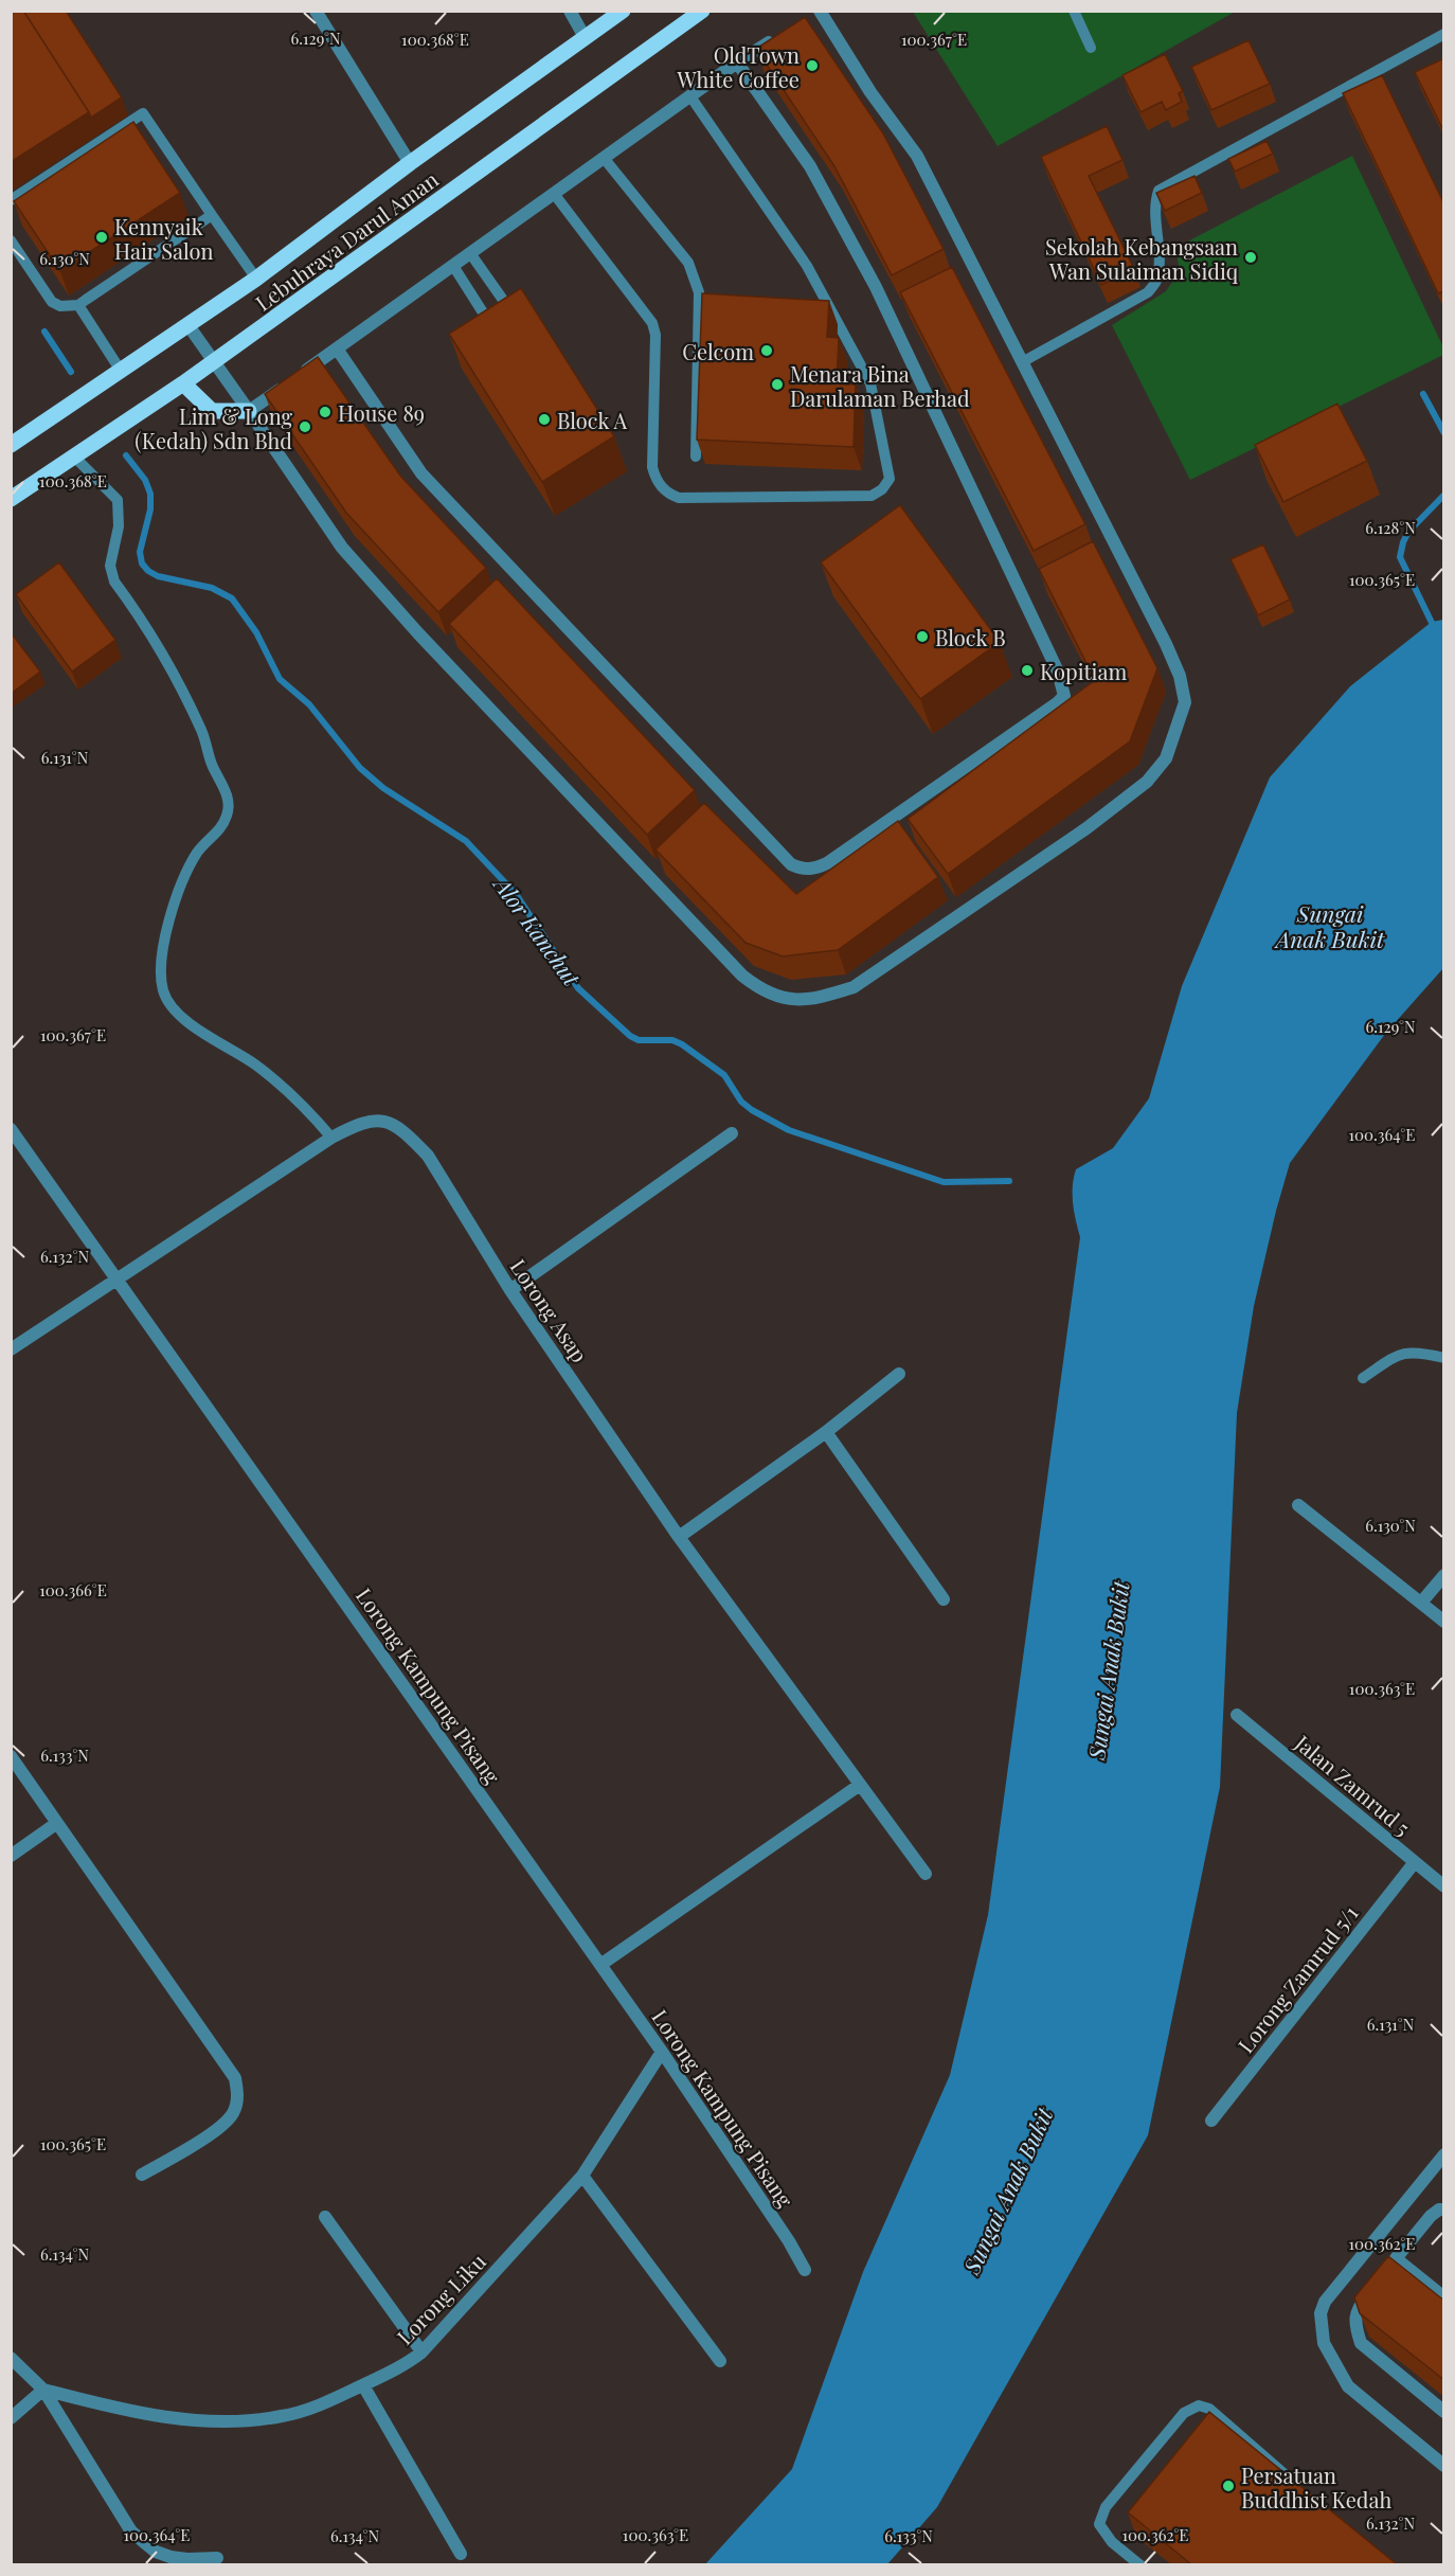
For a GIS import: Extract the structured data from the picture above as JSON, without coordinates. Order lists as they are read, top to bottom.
{
  "streets": {
    "main road": ["Lebuhraya Darul Aman"],
    "street": [
      "Lorong Asap",
      "Lorong Kampung Pisang",
      "Jalan Zamrud 5",
      "Lorong Zamrud 5/1",
      "Lorong Liku"
    ]
  },
  "crossings": [
    ["Lorong Asap", "Lorong Kampung Pisang"],
    ["Lorong Kampung Pisang", "Lorong Liku"],
    ["Jalan Zamrud 5", "Lorong Zamrud 5/1"]
  ],
  "water": ["Sungai Anak Bukit", "Alor Kanchut"],
  "places": [
    "OldTown White Coffee",
    "Kennyaik Hair Salon",
    "Sekolah Kebangsaan Wan Sulaiman Sidiq",
    "Celcom",
    "Menara Bina Darulaman Berhad",
    "House 89",
    "Block A",
    "Lim & Long (Kedah) Sdn Bhd",
    "Block B",
    "Kopitiam",
    "Persatuan Buddhist Kedah"
  ],
  "coordinates": [
    "6.129°N",
    "100.368°E",
    "100.367°E",
    "6.130°N",
    "6.128°N",
    "100.365°E",
    "6.131°N",
    "100.364°E",
    "6.132°N",
    "100.366°E",
    "100.363°E",
    "6.133°N",
    "100.362°E",
    "6.134°N"
  ]
}
